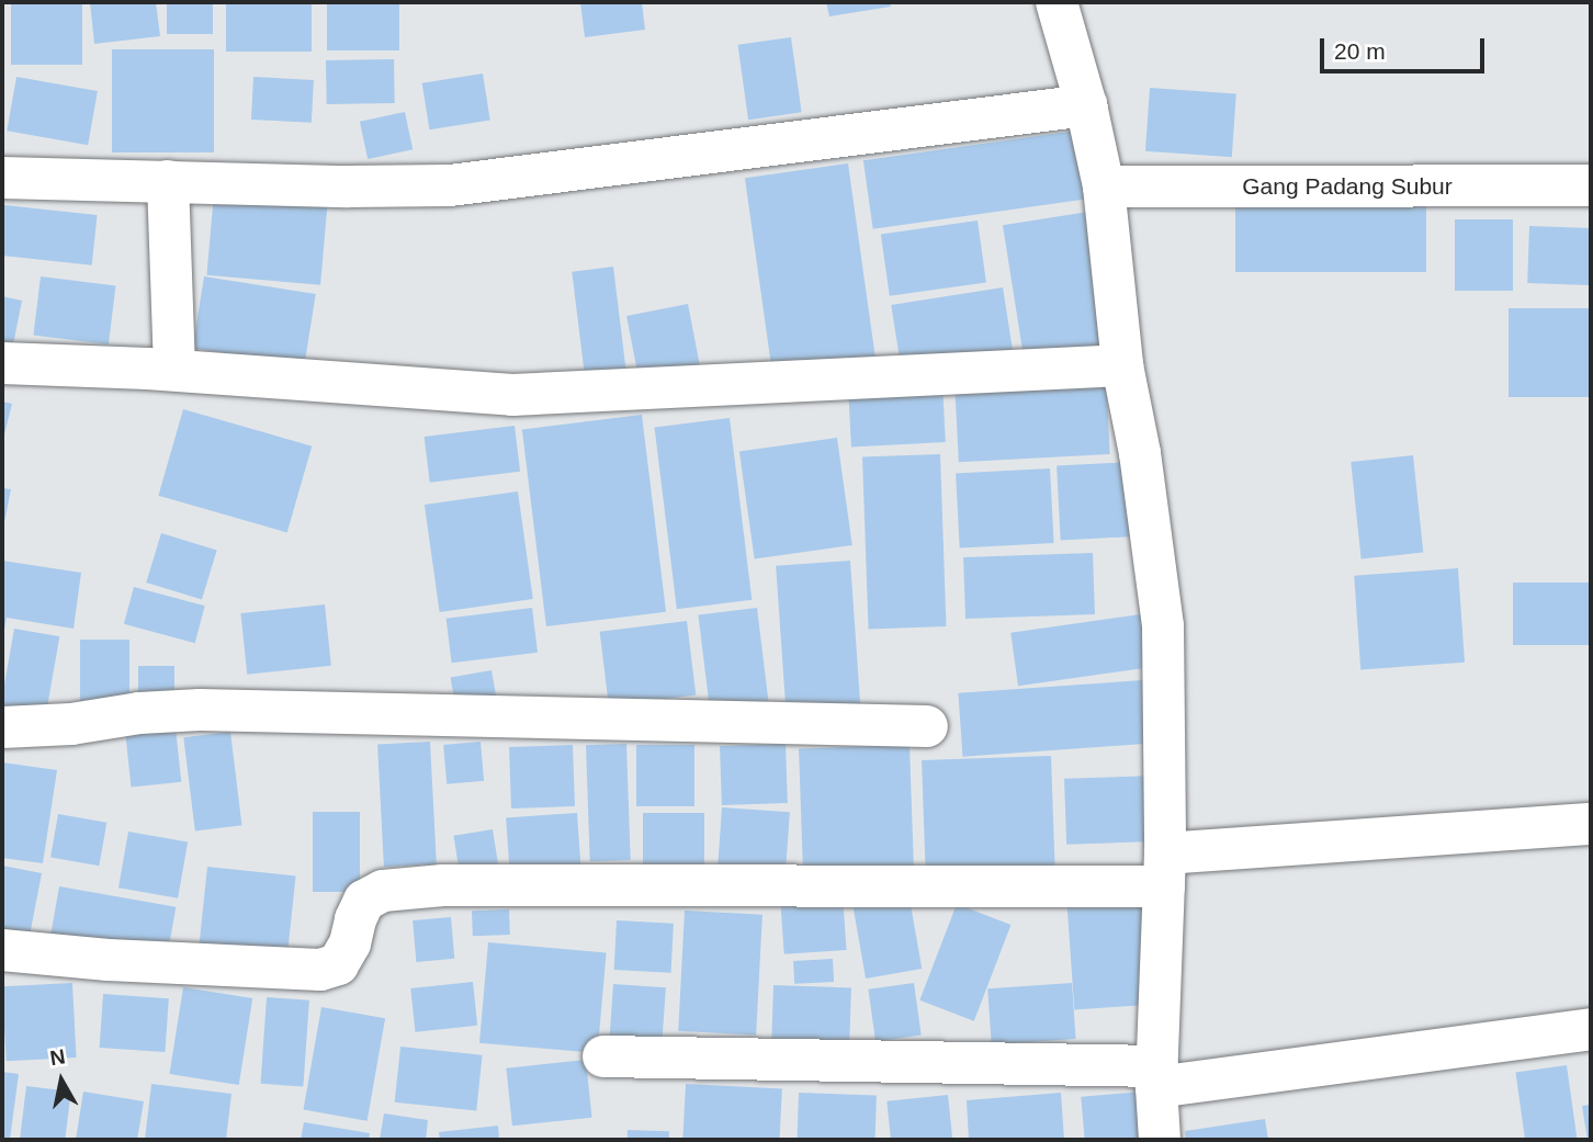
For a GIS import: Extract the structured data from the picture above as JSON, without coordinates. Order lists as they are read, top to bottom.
{
  "streets": {
    "street": ["Gang Padang Subur"]
  },
  "scale_bar": "20 m",
  "north": "top"
}
